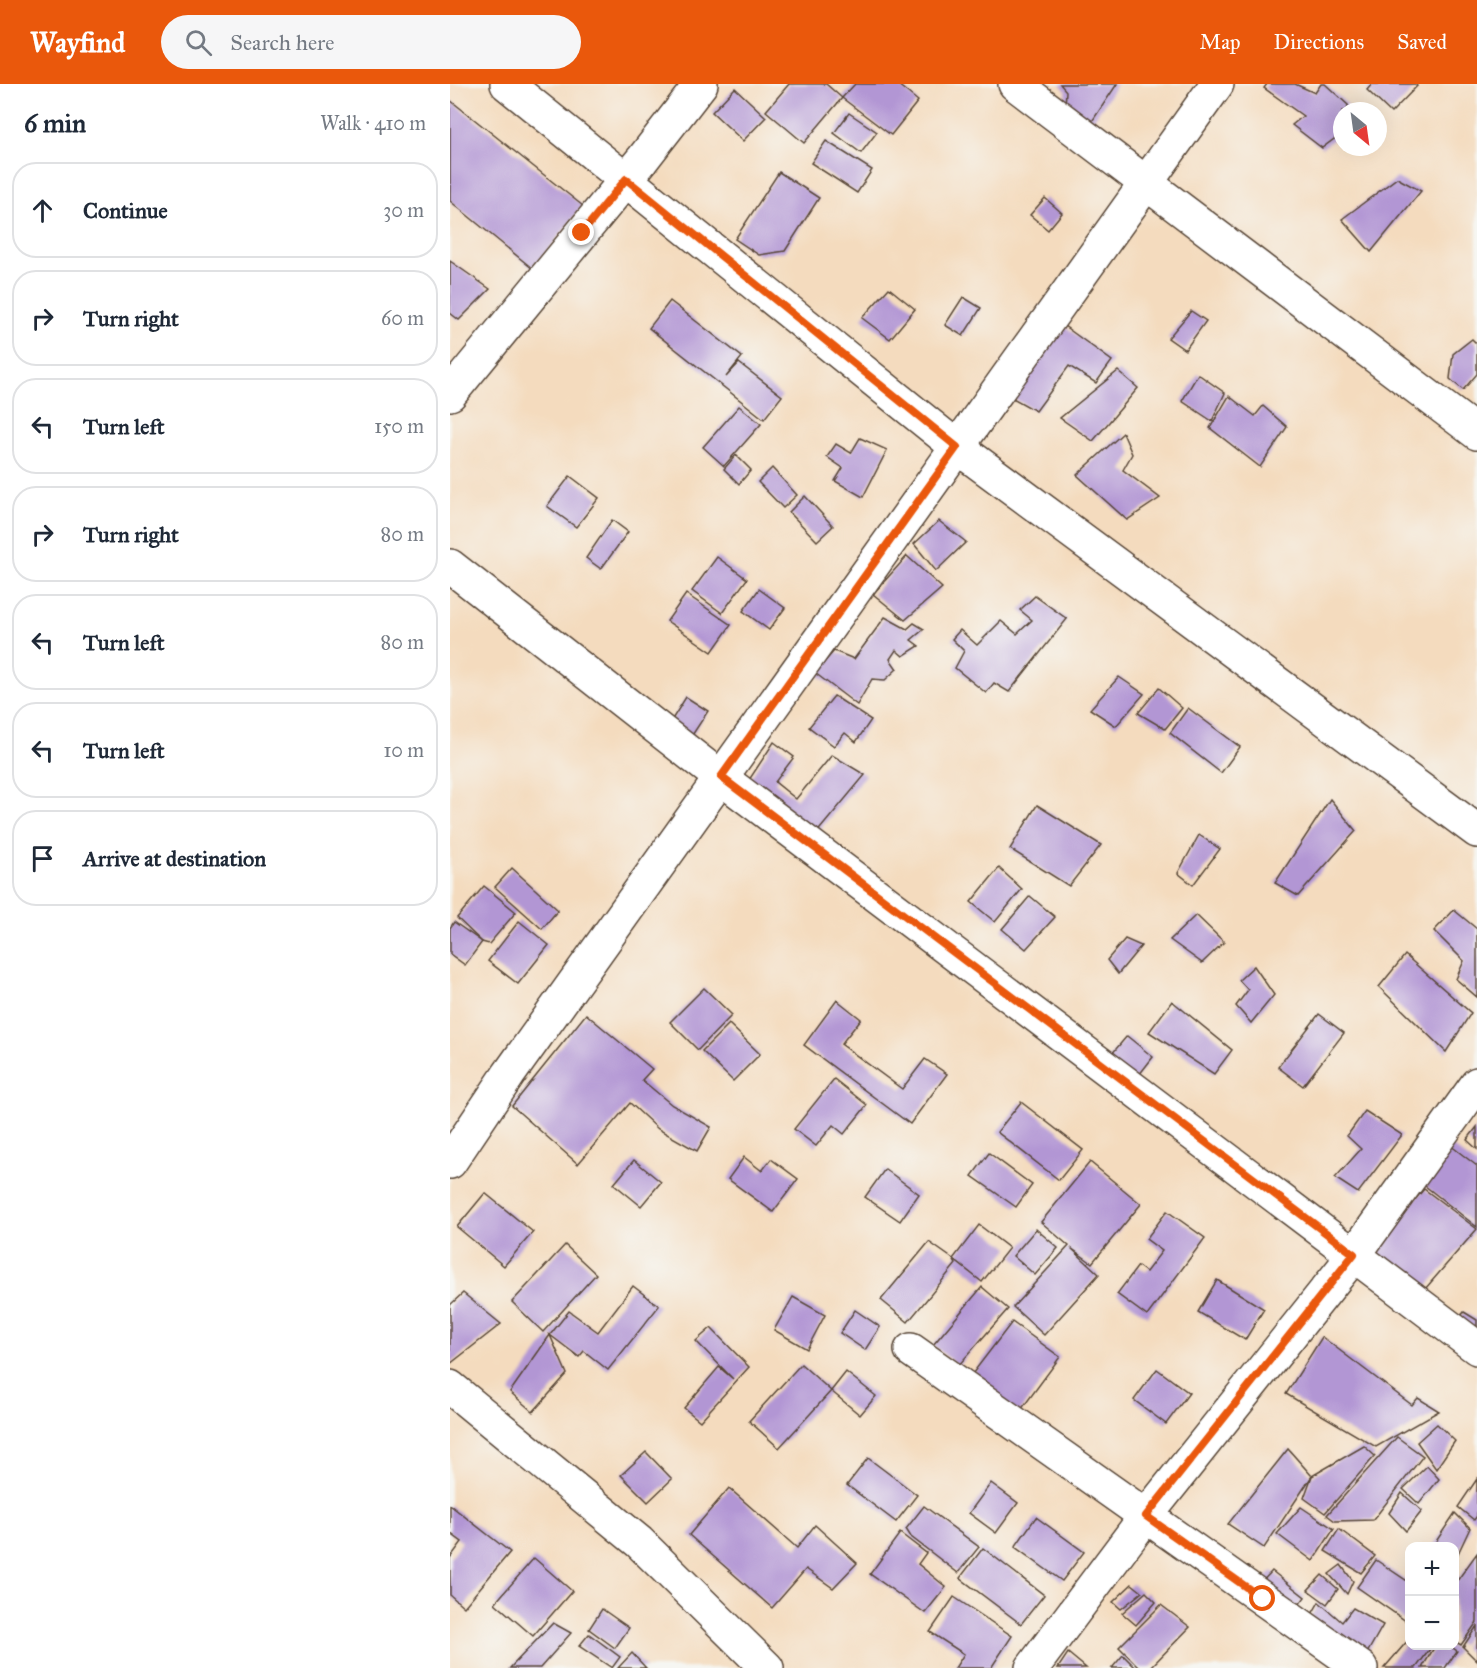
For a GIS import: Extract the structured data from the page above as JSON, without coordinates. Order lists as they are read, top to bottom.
{
  "north": "bottom right",
  "page": {
    "header": "Wayfind",
    "search": "Search here",
    "nav": ["Map", "Directions", "Saved"],
    "heading": ["6 min", "Walk · 410 m"],
    "list": [
      ["Continue", "30 m"],
      ["Turn right", "60 m"],
      ["Turn left", "150 m"],
      ["Turn right", "80 m"],
      ["Turn left", "80 m"],
      ["Turn left", "10 m"],
      "Arrive at destination"
    ],
    "map_buttons": ["+", "−"]
  }
}
